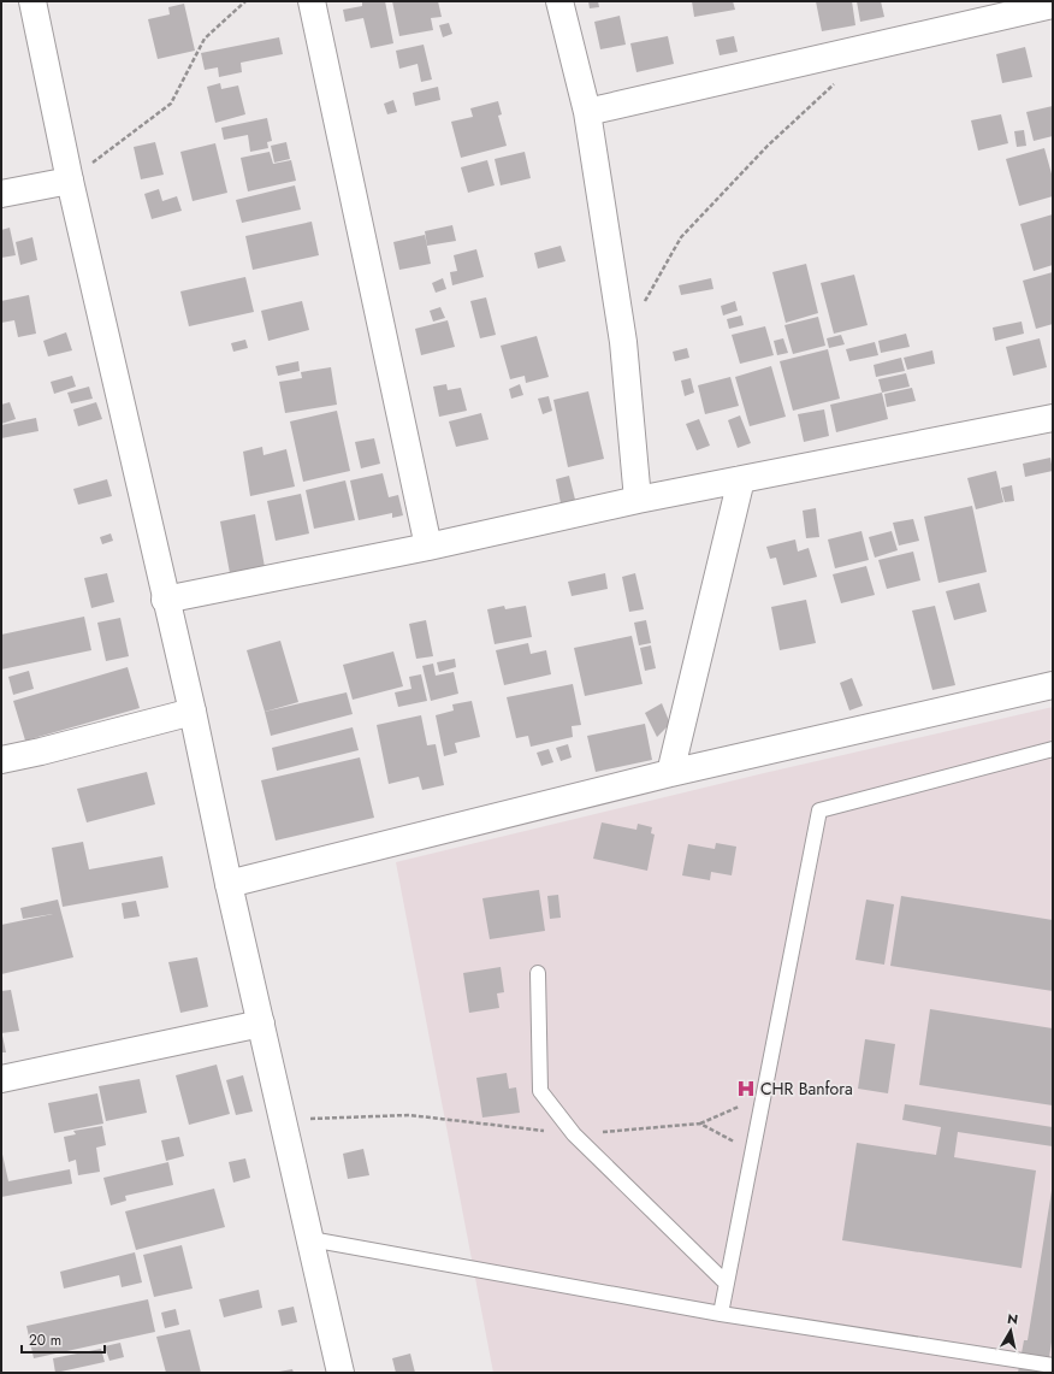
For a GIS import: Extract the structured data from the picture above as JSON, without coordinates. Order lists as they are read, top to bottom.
{
  "places": {
    "hospital": ["CHR Banfora"]
  },
  "scale_bar": "20 m",
  "north": "top"
}
